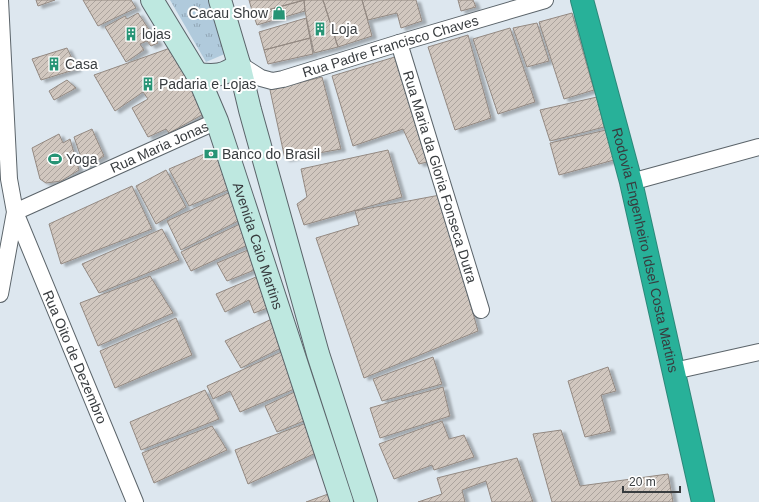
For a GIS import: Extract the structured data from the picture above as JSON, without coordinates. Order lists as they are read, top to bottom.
{
  "streets": {
    "highway": ["Rodovia Engenheiro Idsel Costa Martins"],
    "main road": ["Avenida Caio Martins"],
    "street": [
      "Rua Padre Francisco Chaves",
      "Rua Maria Jonas",
      "Rua Maria da Gloria Fonseca Dutra",
      "Rua Oito de Dezembro"
    ]
  },
  "crossings": [
    ["Rua Padre Francisco Chaves", "Rua Maria da Gloria Fonseca Dutra"],
    ["Rua Padre Francisco Chaves", "Avenida Caio Martins"],
    ["Rua Maria Jonas", "Avenida Caio Martins"],
    ["Rua Maria Jonas", "Rua Oito de Dezembro"]
  ],
  "places": {
    "shop": ["Cacau Show"],
    "building": [
      "Loja",
      "lojas",
      "Casa",
      "Padaria e Lojas"
    ],
    "bank": ["Banco do Brasil"],
    "sports": ["Yoga"]
  },
  "scale_bar": "20 m"
}
